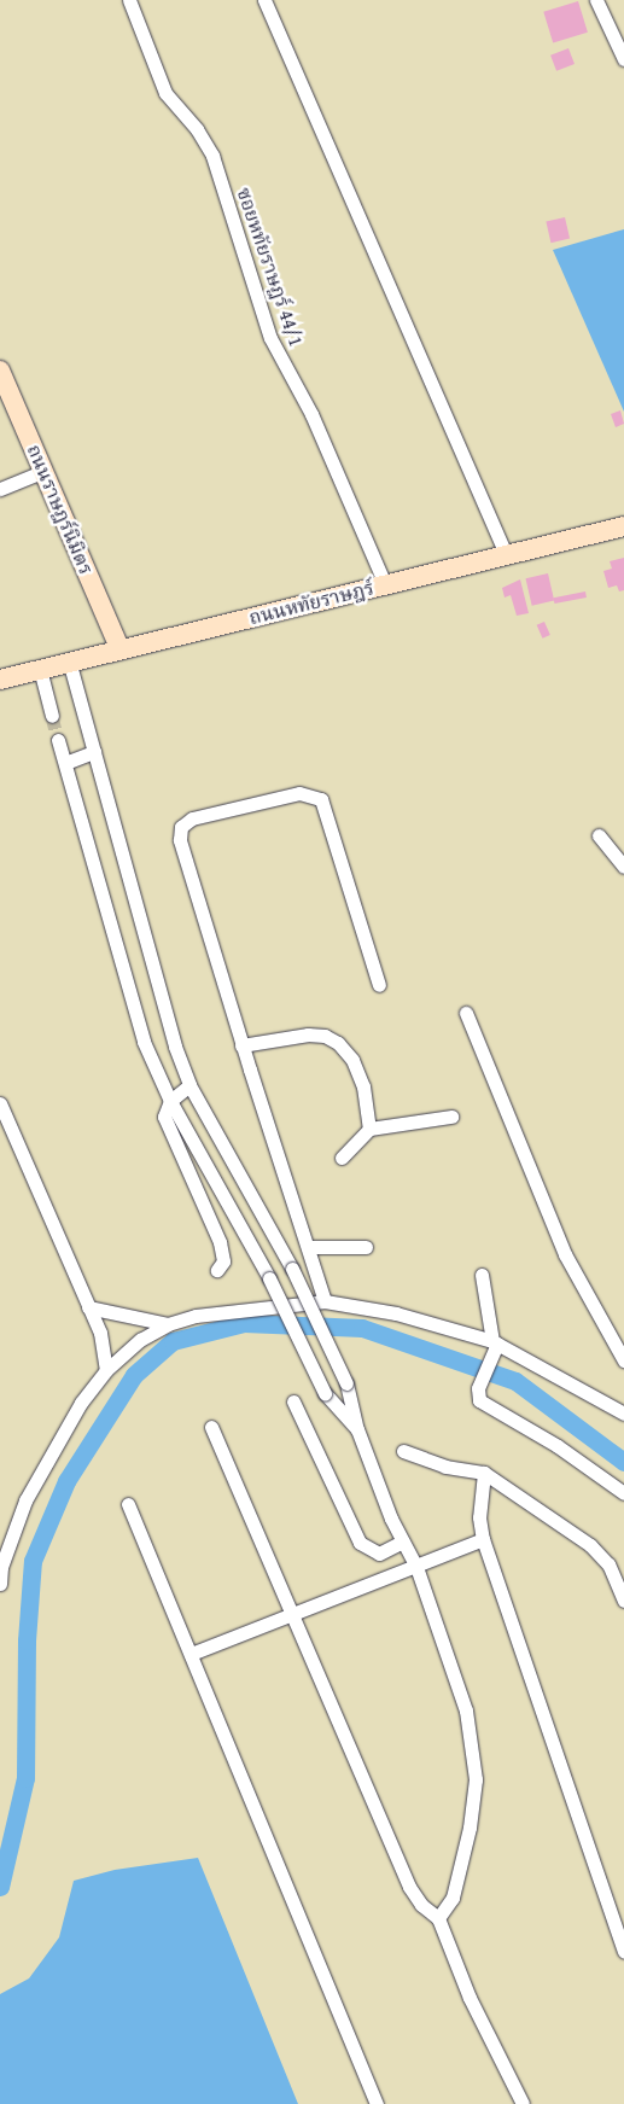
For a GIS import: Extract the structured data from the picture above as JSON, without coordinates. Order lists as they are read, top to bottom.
{
  "streets": {
    "main road": ["ถนนราษฎร์นิมิตร", "ถนนหทัยราษฎร์"],
    "street": ["ซอยหทัยราษฎร์ 44/1"]
  },
  "crossings": [
    ["ซอยหทัยราษฎร์ 44/1", "ถนนหทัยราษฎร์"],
    ["ถนนราษฎร์นิมิตร", "ถนนหทัยราษฎร์"]
  ]
}
